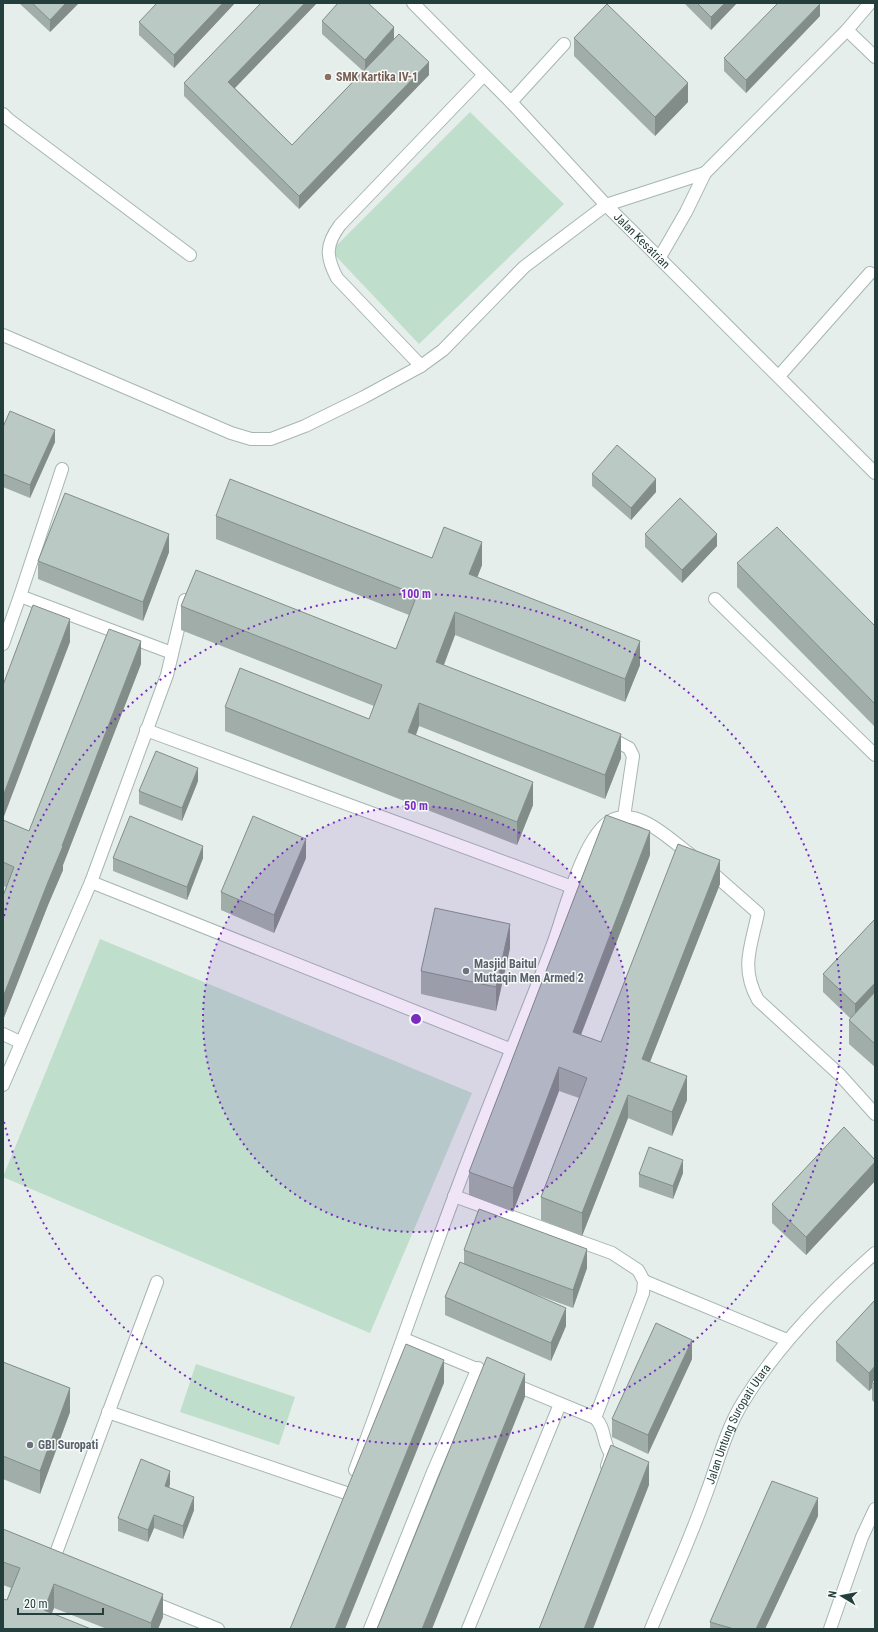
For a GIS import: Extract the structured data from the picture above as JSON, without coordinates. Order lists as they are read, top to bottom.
{
  "streets": {
    "street": ["Jalan Kesatrian", "Jalan Untung Suropati Utara"]
  },
  "places": ["SMK Kartika IV-1", "Masjid Baitul Muttaqin Men Armed 2", "GBI Suropati"],
  "scale_bar": "20 m",
  "north": "left",
  "rings": ["100 m", "50 m"]
}
